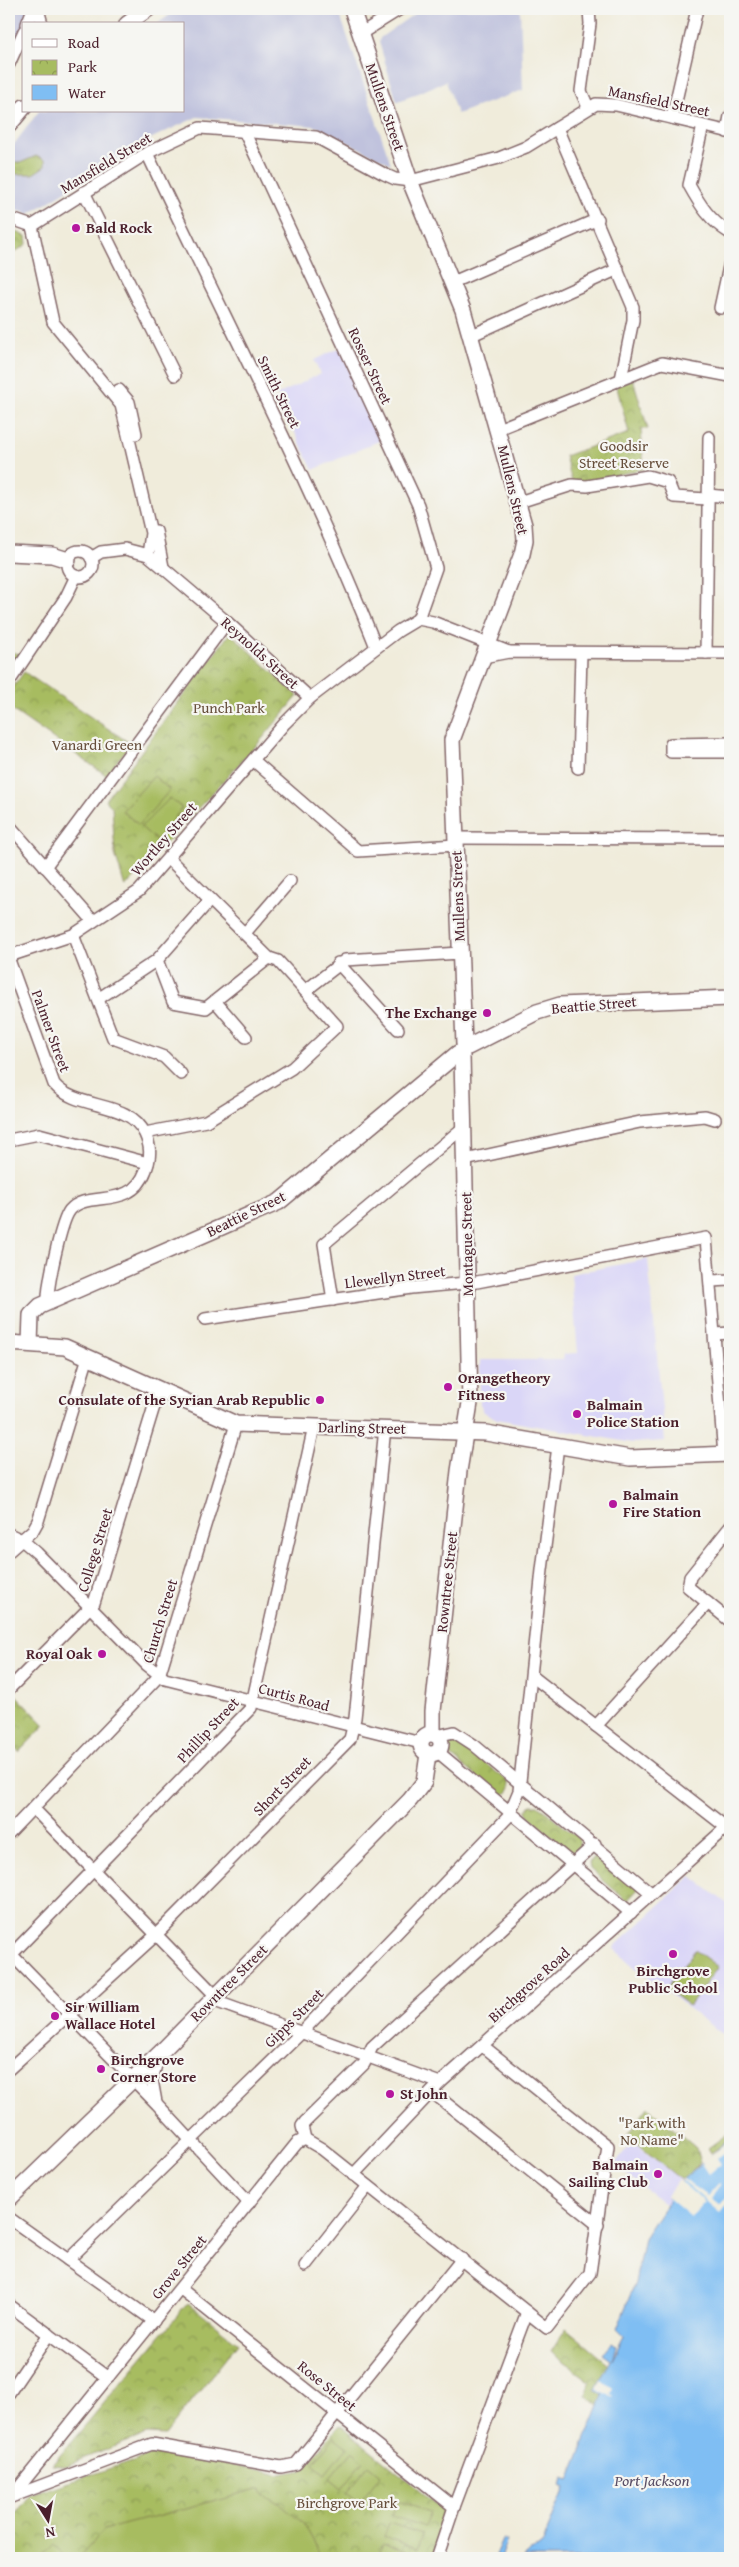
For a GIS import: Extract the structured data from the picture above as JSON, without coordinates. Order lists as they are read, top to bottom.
{
  "streets": {
    "street": [
      "Mansfield Street",
      "Mullens Street",
      "Rosser Street",
      "Smith Street",
      "Reynolds Street",
      "Wortley Street",
      "Beattie Street",
      "Palmer Street",
      "Montague Street",
      "Llewellyn Street",
      "Darling Street",
      "College Street",
      "Rowntree Street",
      "Church Street",
      "Curtis Road",
      "Phillip Street",
      "Short Street",
      "Birchgrove Road",
      "Gipps Street",
      "Grove Street",
      "Rose Street"
    ]
  },
  "crossings": [
    ["Mansfield Street", "Mullens Street"],
    ["Mansfield Street", "Rosser Street"],
    ["Mansfield Street", "Smith Street"],
    ["Mullens Street", "Beattie Street"],
    ["Mullens Street", "Montague Street"],
    ["Rosser Street", "Reynolds Street"],
    ["Smith Street", "Reynolds Street"],
    ["Reynolds Street", "Wortley Street"],
    ["Beattie Street", "Montague Street"],
    ["Beattie Street", "Darling Street"],
    ["Montague Street", "Llewellyn Street"],
    ["Montague Street", "Darling Street"],
    ["Montague Street", "Rowntree Street"],
    ["Darling Street", "College Street"],
    ["Darling Street", "Rowntree Street"],
    ["Darling Street", "Church Street"],
    ["Darling Street", "Phillip Street"],
    ["Darling Street", "Short Street"],
    ["Darling Street", "Gipps Street"],
    ["College Street", "Curtis Road"],
    ["Rowntree Street", "Curtis Road"],
    ["Church Street", "Curtis Road"],
    ["Curtis Road", "Phillip Street"],
    ["Curtis Road", "Short Street"],
    ["Grove Street", "Rose Street"]
  ],
  "water": ["Port Jackson"],
  "parks": [
    "Goodsir Street Reserve",
    "Punch Park",
    "Vanardi Green",
    "\"Park with No Name\"",
    "Birchgrove Park"
  ],
  "places": [
    "Bald Rock",
    "The Exchange",
    "Orangetheory Fitness",
    "Consulate of the Syrian Arab Republic",
    "Balmain Police Station",
    "Balmain Fire Station",
    "Royal Oak",
    "Birchgrove Public School",
    "Sir William Wallace Hotel",
    "Birchgrove Corner Store",
    "St John",
    "Balmain Sailing Club"
  ],
  "legend": ["Road", "Park", "Water"],
  "north": "bottom"
}
